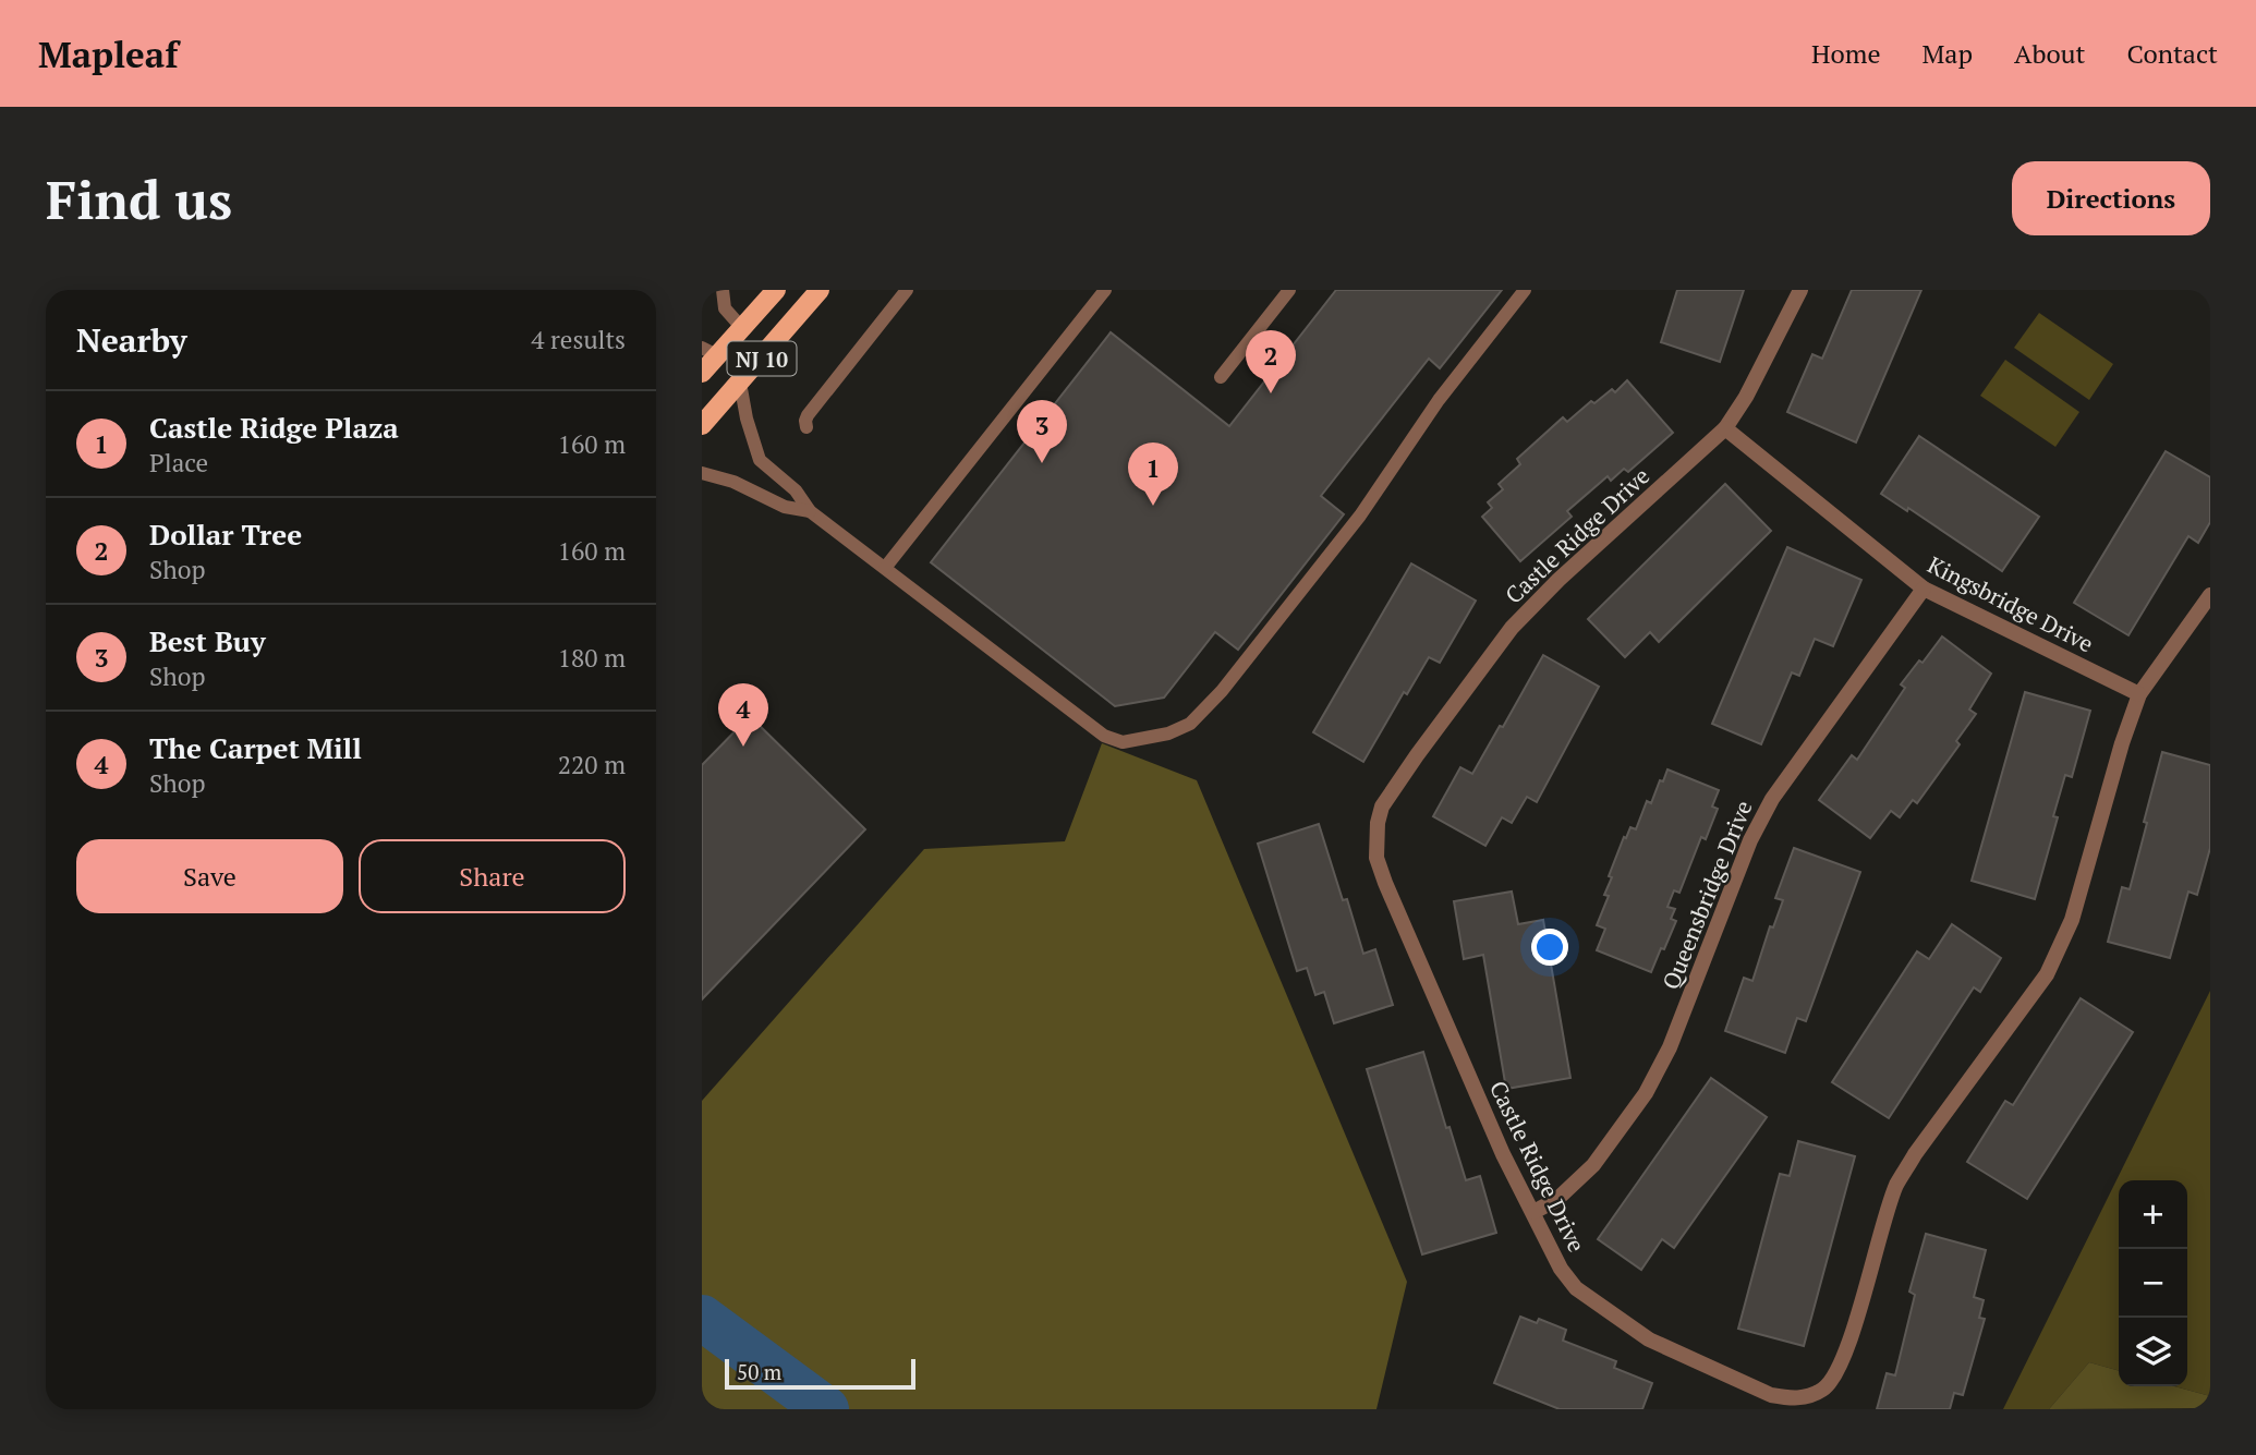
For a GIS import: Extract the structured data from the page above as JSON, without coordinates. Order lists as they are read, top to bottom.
{
  "streets": {
    "main road": ["NJ 10"],
    "street": ["Castle Ridge Drive", "Kingsbridge Drive", "Queensbridge Drive"]
  },
  "crossings": [
    ["Castle Ridge Drive", "Kingsbridge Drive"],
    ["Castle Ridge Drive", "Queensbridge Drive"],
    ["Kingsbridge Drive", "Queensbridge Drive"]
  ],
  "scale_bar": "50 m",
  "page": {
    "header": "Mapleaf",
    "nav": [
      "Home",
      "Map",
      "About",
      "Contact"
    ],
    "buttons": [
      "Directions",
      ["Save", "Share"]
    ],
    "title": "Find us",
    "heading": ["Nearby", "4 results"],
    "pins": [
      "2",
      "3",
      "1",
      "4"
    ],
    "list": [
      {
        "mark": "1",
        "name": "Castle Ridge Plaza",
        "note": "Place",
        "value": "160 m"
      },
      {
        "mark": "2",
        "name": "Dollar Tree",
        "note": "Shop",
        "value": "160 m"
      },
      {
        "mark": "3",
        "name": "Best Buy",
        "note": "Shop",
        "value": "180 m"
      },
      {
        "mark": "4",
        "name": "The Carpet Mill",
        "note": "Shop",
        "value": "220 m"
      }
    ],
    "map_buttons": ["+", "−"],
    "scale": "50 m"
  }
}
